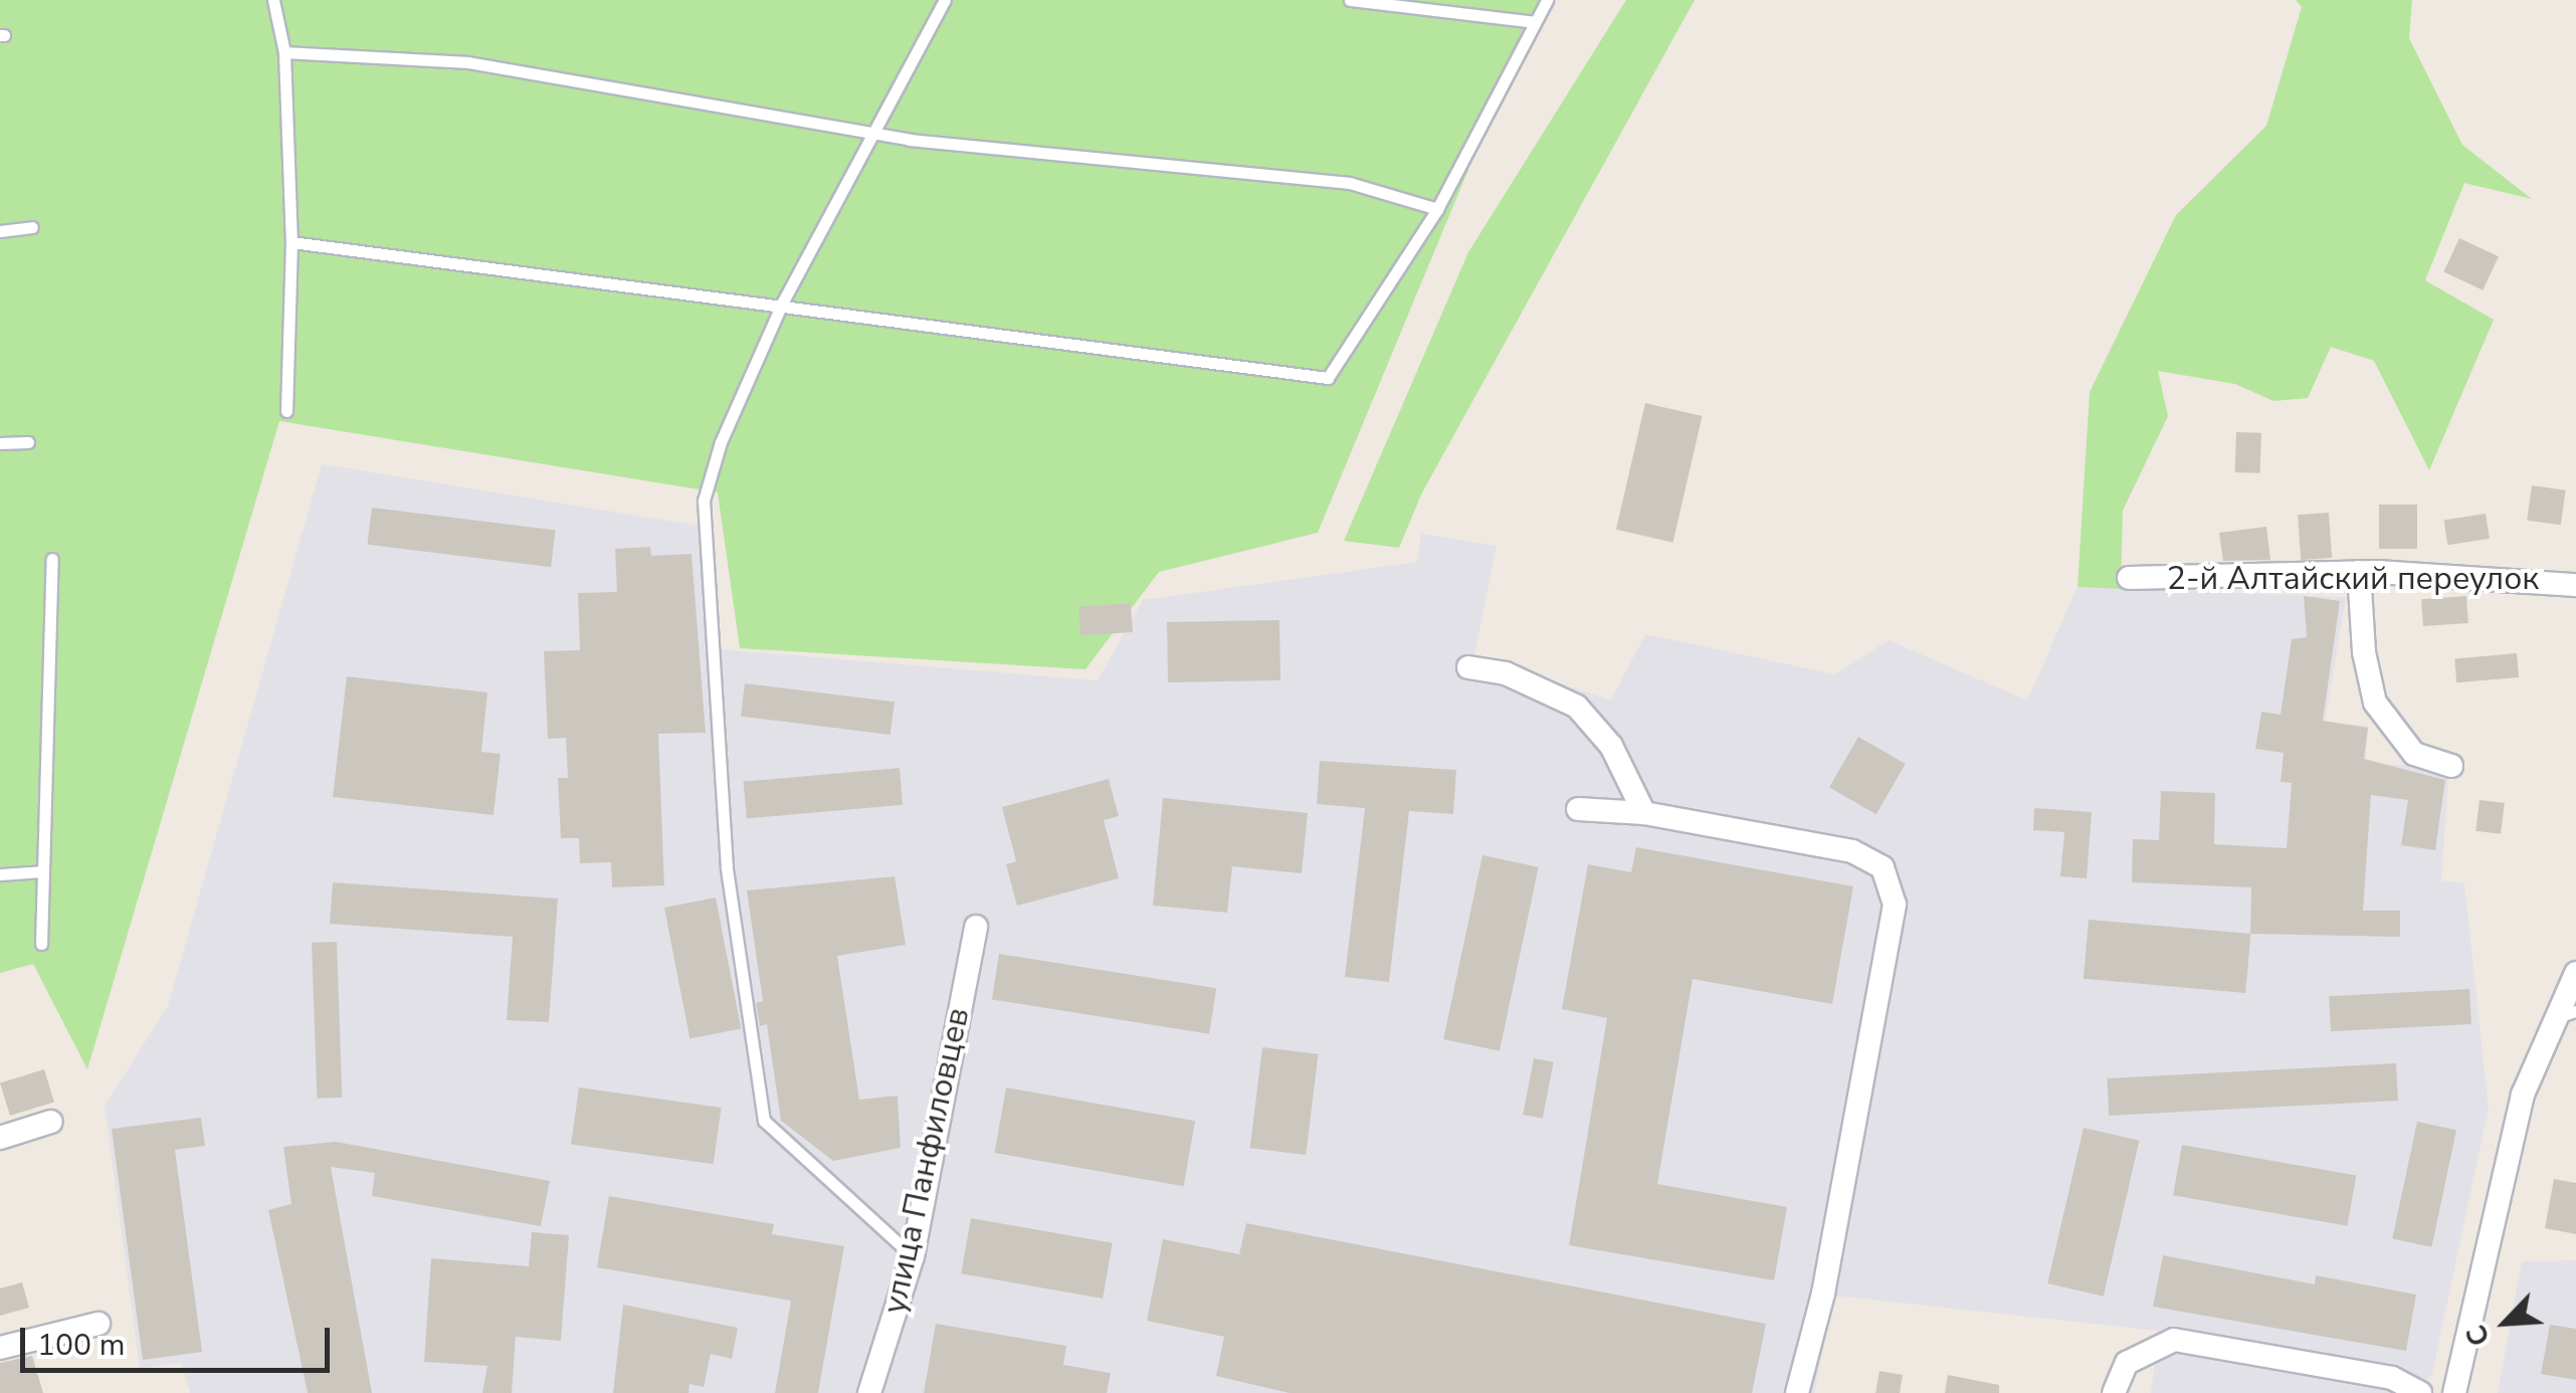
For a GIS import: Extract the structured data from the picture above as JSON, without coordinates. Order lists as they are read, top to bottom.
{
  "streets": {
    "street": ["2-й Алтайский переулок", "улица Панфиловцев"]
  },
  "scale_bar": "100 m",
  "north": "bottom left"
}
